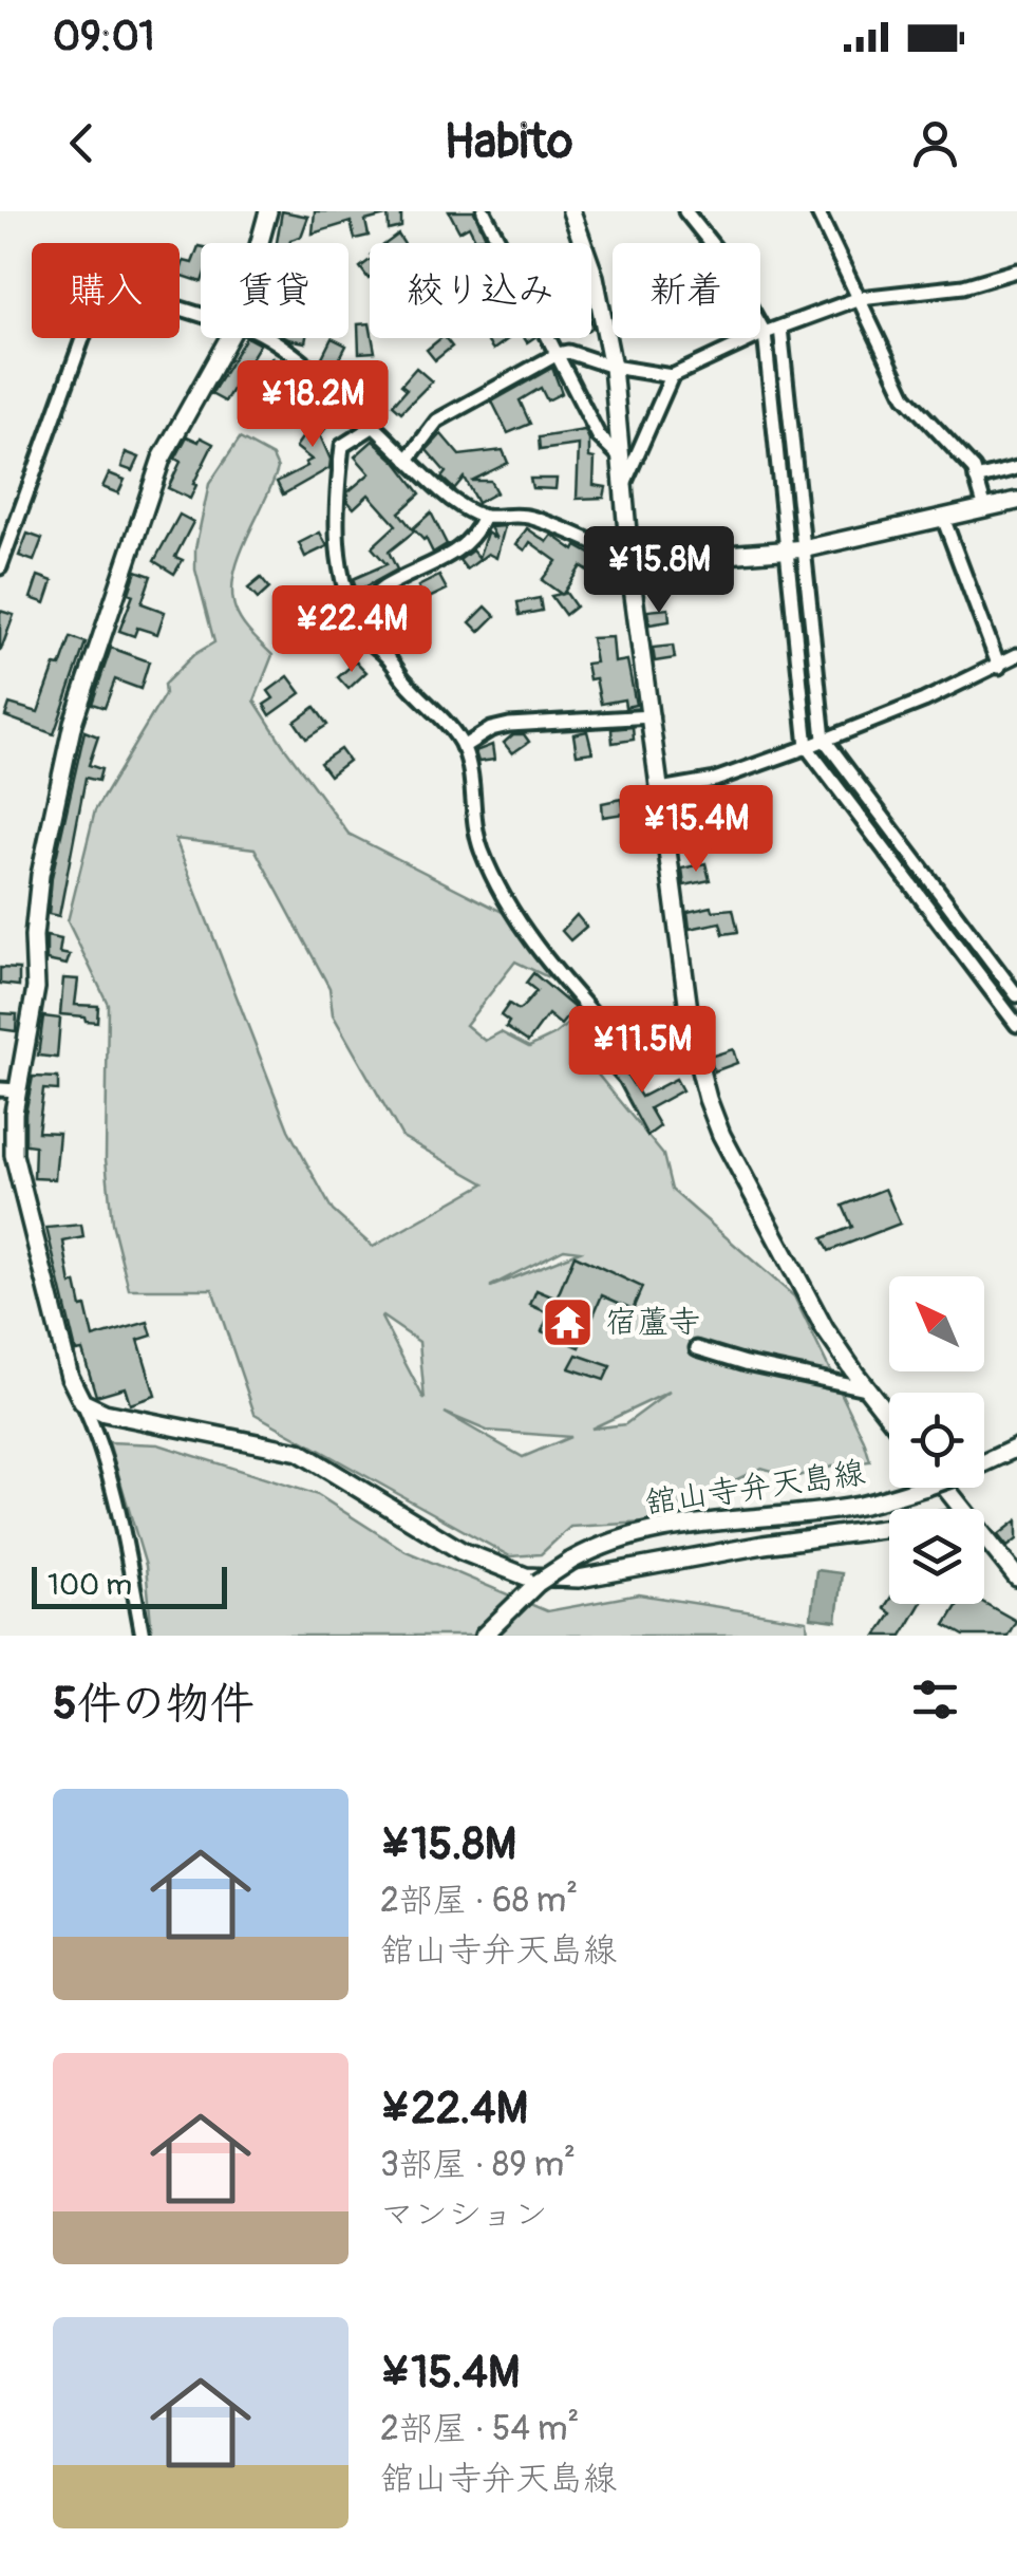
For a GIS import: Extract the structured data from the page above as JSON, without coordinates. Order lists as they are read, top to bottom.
{
  "streets": {
    "street": ["舘山寺弁天島線"]
  },
  "places": {
    "temple": ["宿蘆寺"]
  },
  "scale_bar": "100 m",
  "north": "top left",
  "page": {
    "status": "09:01",
    "header": "Habito",
    "chip": [
      "購入",
      "賃貸",
      "絞り込み",
      "新着"
    ],
    "price": [
      "¥18.2M",
      "¥15.8M",
      "¥22.4M",
      "¥15.4M",
      "¥11.5M"
    ],
    "scale": "100 m",
    "heading": "5件の物件",
    "list": [
      {
        "name": "¥15.8M",
        "note": "2部屋 · 68 m² · 舘山寺弁天島線"
      },
      {
        "name": "¥22.4M",
        "note": "3部屋 · 89 m² · マンション"
      },
      {
        "name": "¥15.4M",
        "note": "2部屋 · 54 m² · 舘山寺弁天島線"
      }
    ]
  }
}
